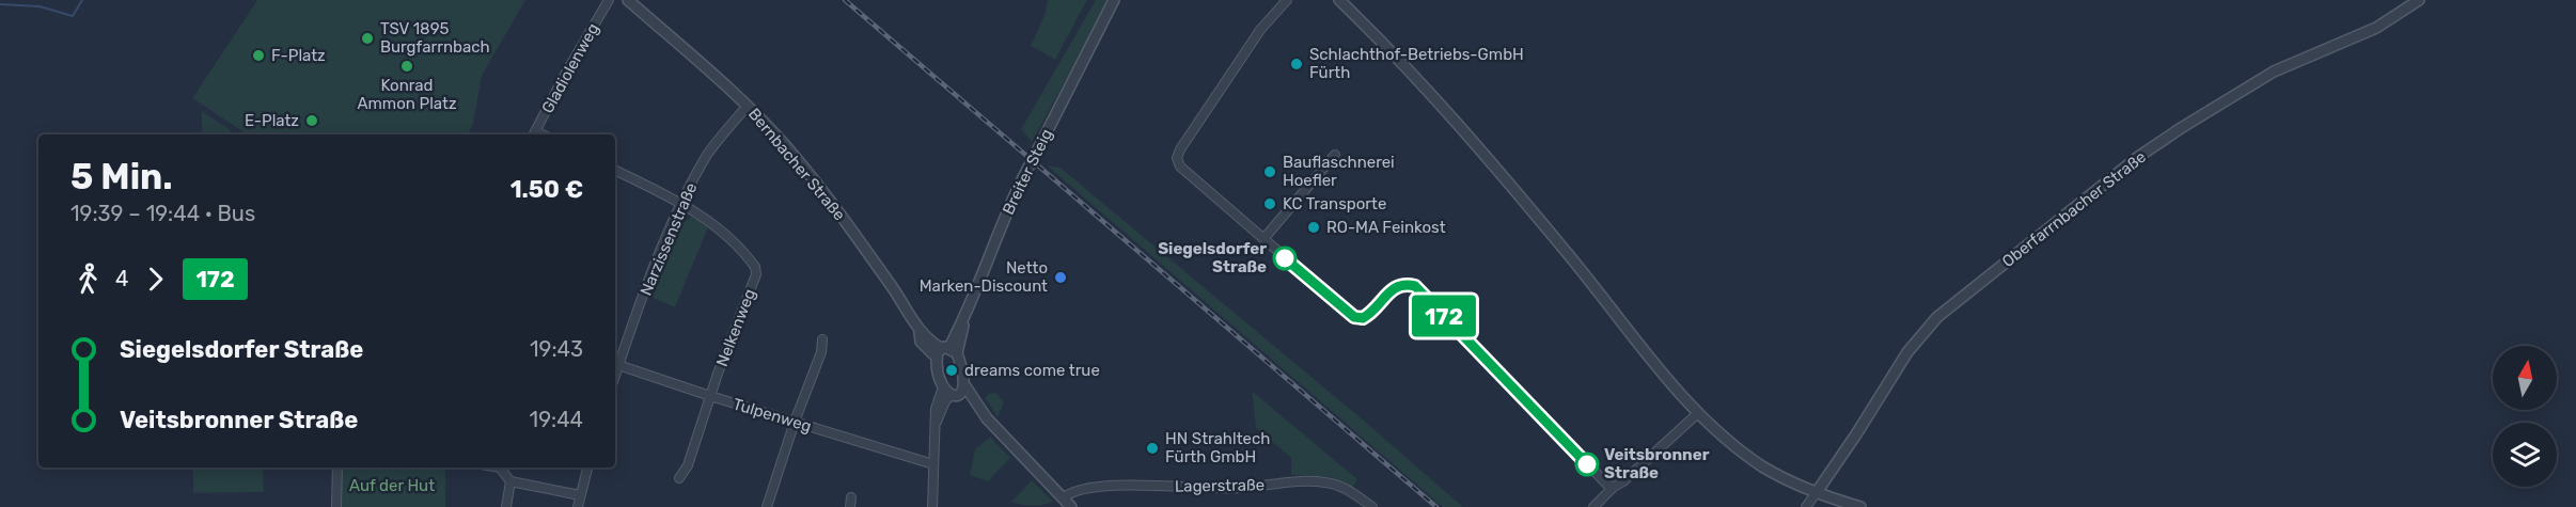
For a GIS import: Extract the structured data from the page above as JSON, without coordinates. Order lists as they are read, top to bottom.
{
  "streets": {
    "street": [
      "Gladiolenweg",
      "Bernbacher Straße",
      "Breiter Steig",
      "Oberfarrnbacher Straße",
      "Narzissenstraße",
      "Nelkenweg",
      "Tulpenweg",
      "Lagerstraße"
    ]
  },
  "crossings": [
    ["Bernbacher Straße", "Breiter Steig"],
    ["Bernbacher Straße", "Narzissenstraße"],
    ["Narzissenstraße", "Nelkenweg"],
    ["Narzissenstraße", "Tulpenweg"],
    ["Nelkenweg", "Tulpenweg"]
  ],
  "parks": ["Auf der Hut"],
  "places": [
    "TSV 1895 Burgfarrnbach",
    "F-Platz",
    "Schlachthof-Betriebs-GmbH Fürth",
    "Konrad Ammon Platz",
    "E-Platz",
    "Bauflaschnerei Hoefler",
    "KC Transporte",
    "RO-MA Feinkost",
    "Siegelsdorfer Straße",
    "Netto Marken-Discount",
    "dreams come true",
    "HN Strahltech Fürth GmbH",
    "Veitsbronner Straße"
  ],
  "lines": ["bus line 172"],
  "north": "top",
  "page": {
    "on_map": "172",
    "heading": ["5 Min.", "19:39 – 19:44 · Bus", "1.50 €"],
    "legs": ["4", "172"],
    "list": [
      {
        "name": "Siegelsdorfer Straße",
        "value": "19:43"
      },
      {
        "name": "Veitsbronner Straße",
        "value": "19:44"
      }
    ]
  }
}
